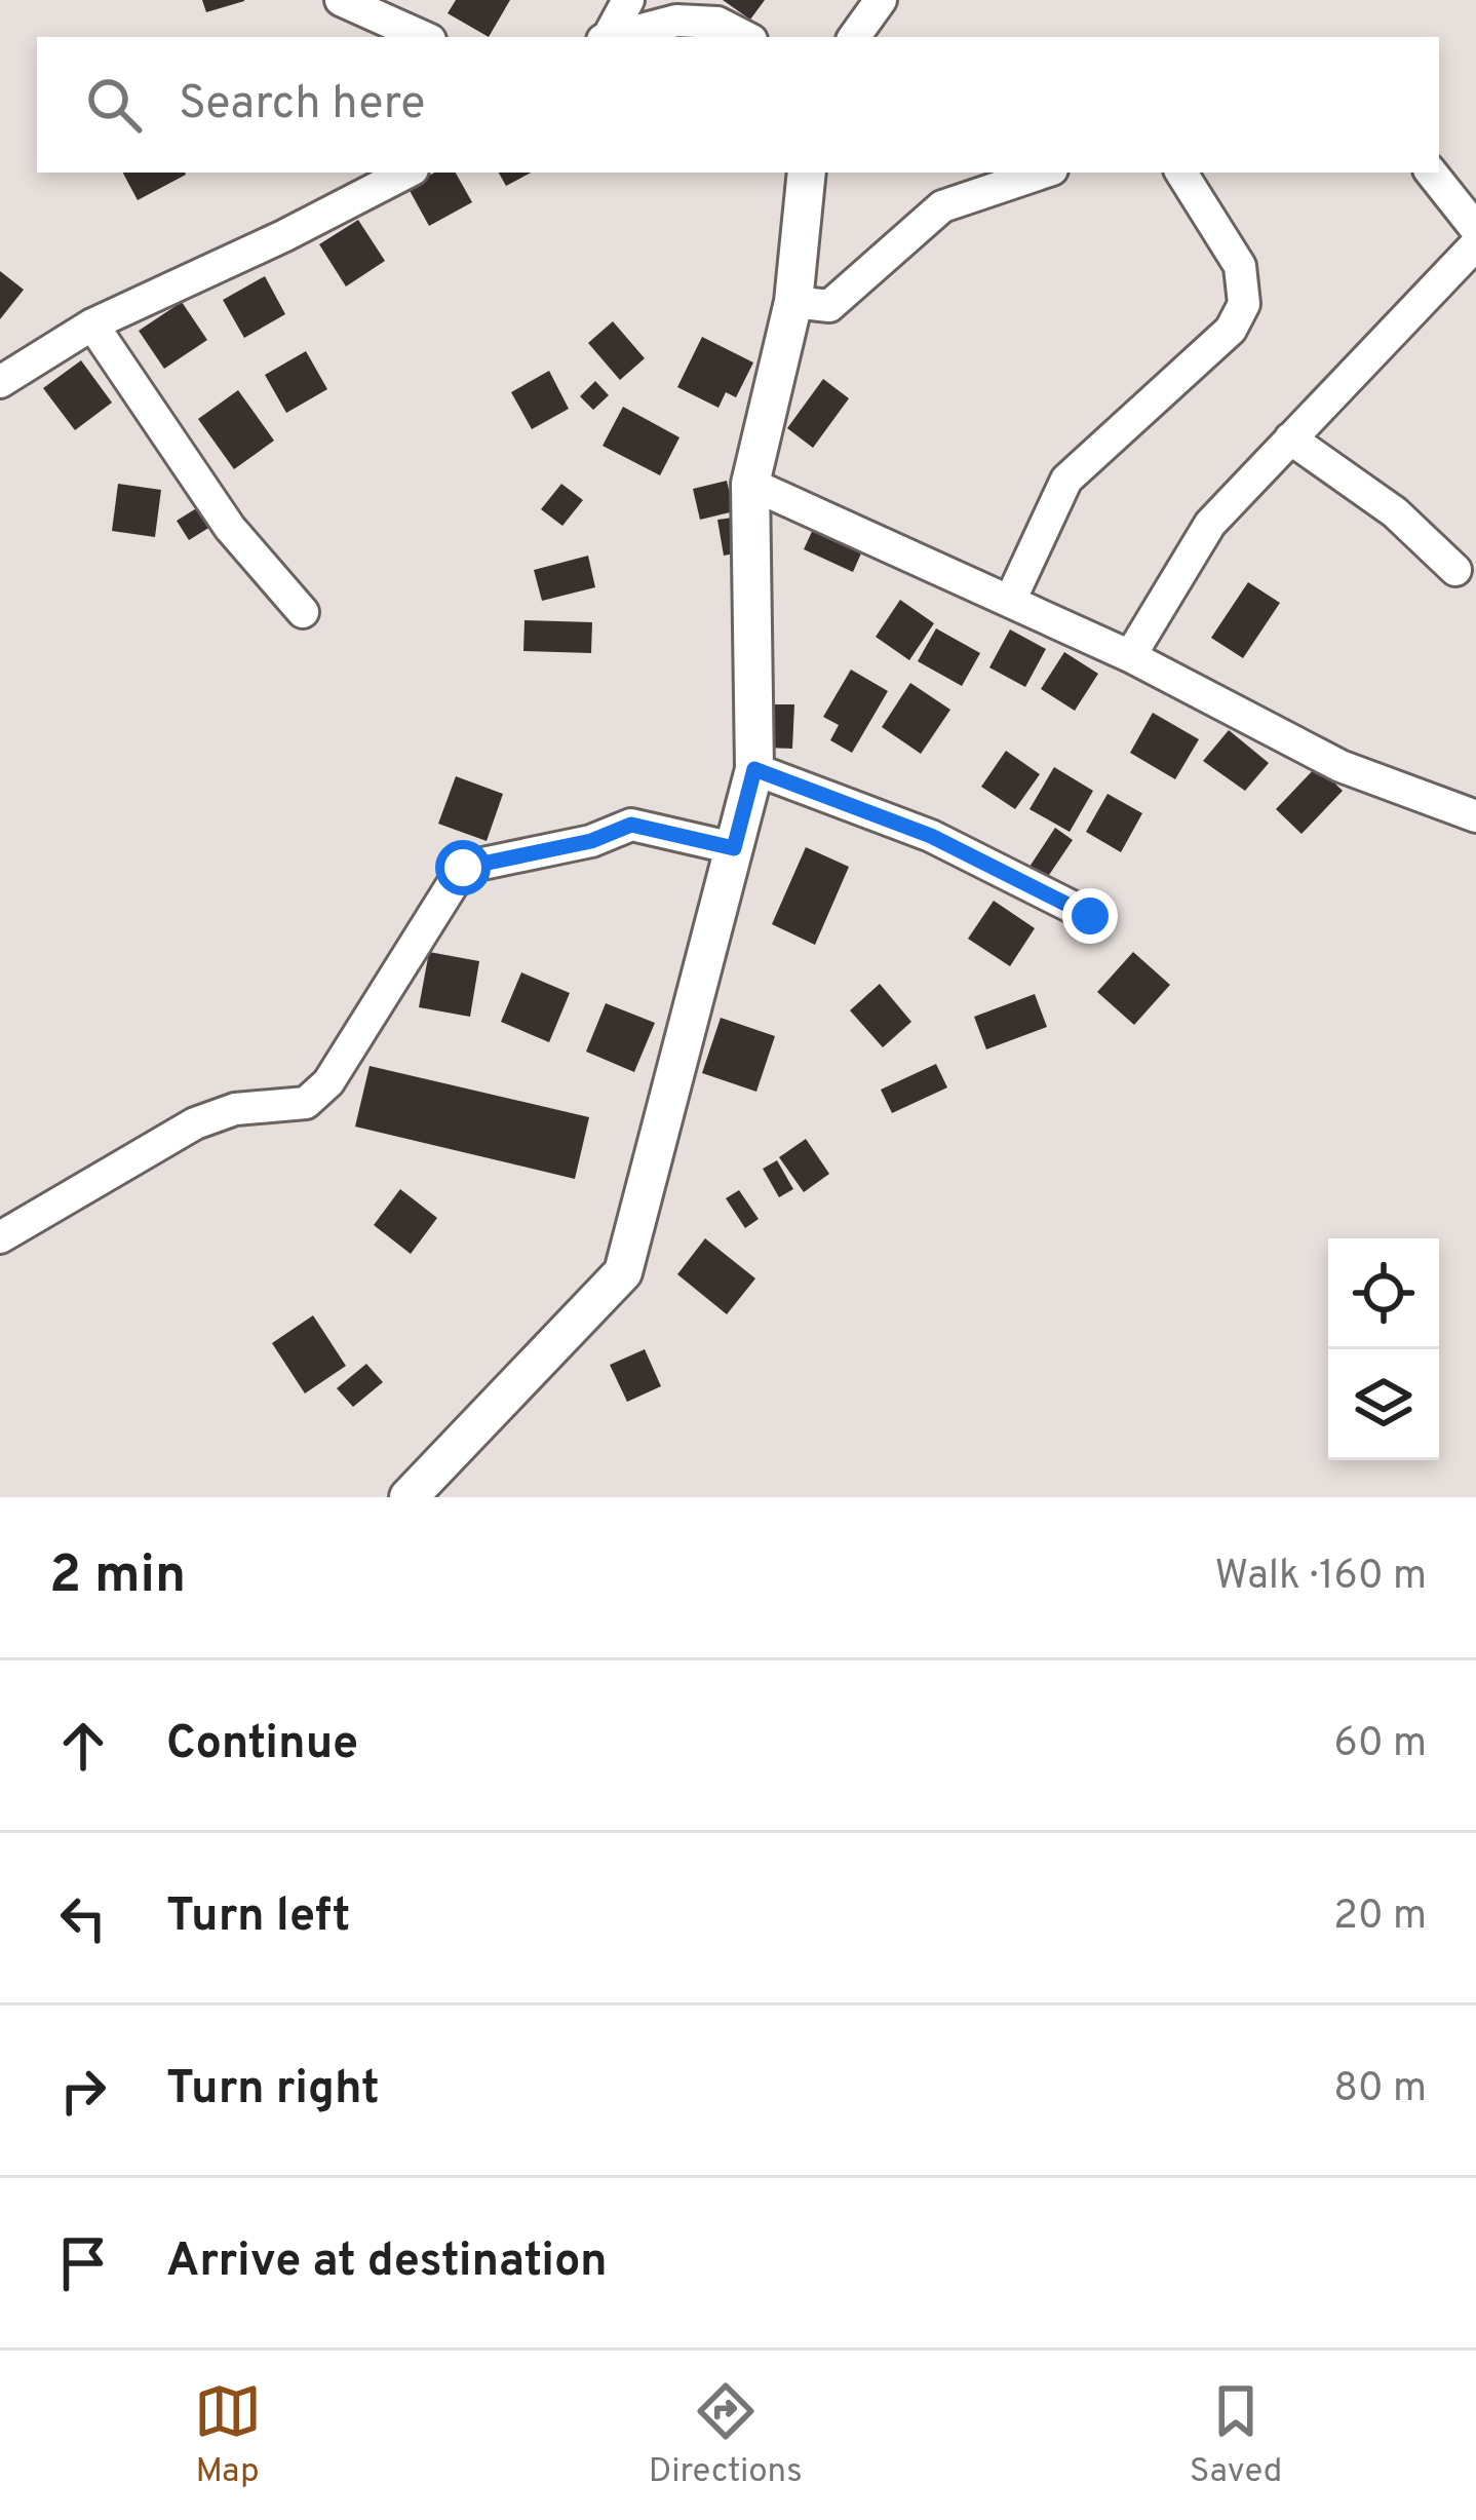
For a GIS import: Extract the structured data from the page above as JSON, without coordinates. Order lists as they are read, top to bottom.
{
  "page": {
    "search": "Search here",
    "heading": ["2 min", "Walk · 160 m"],
    "list": [
      ["Continue", "60 m"],
      ["Turn left", "20 m"],
      ["Turn right", "80 m"],
      "Arrive at destination"
    ],
    "nav": ["Map", "Directions", "Saved"]
  }
}
